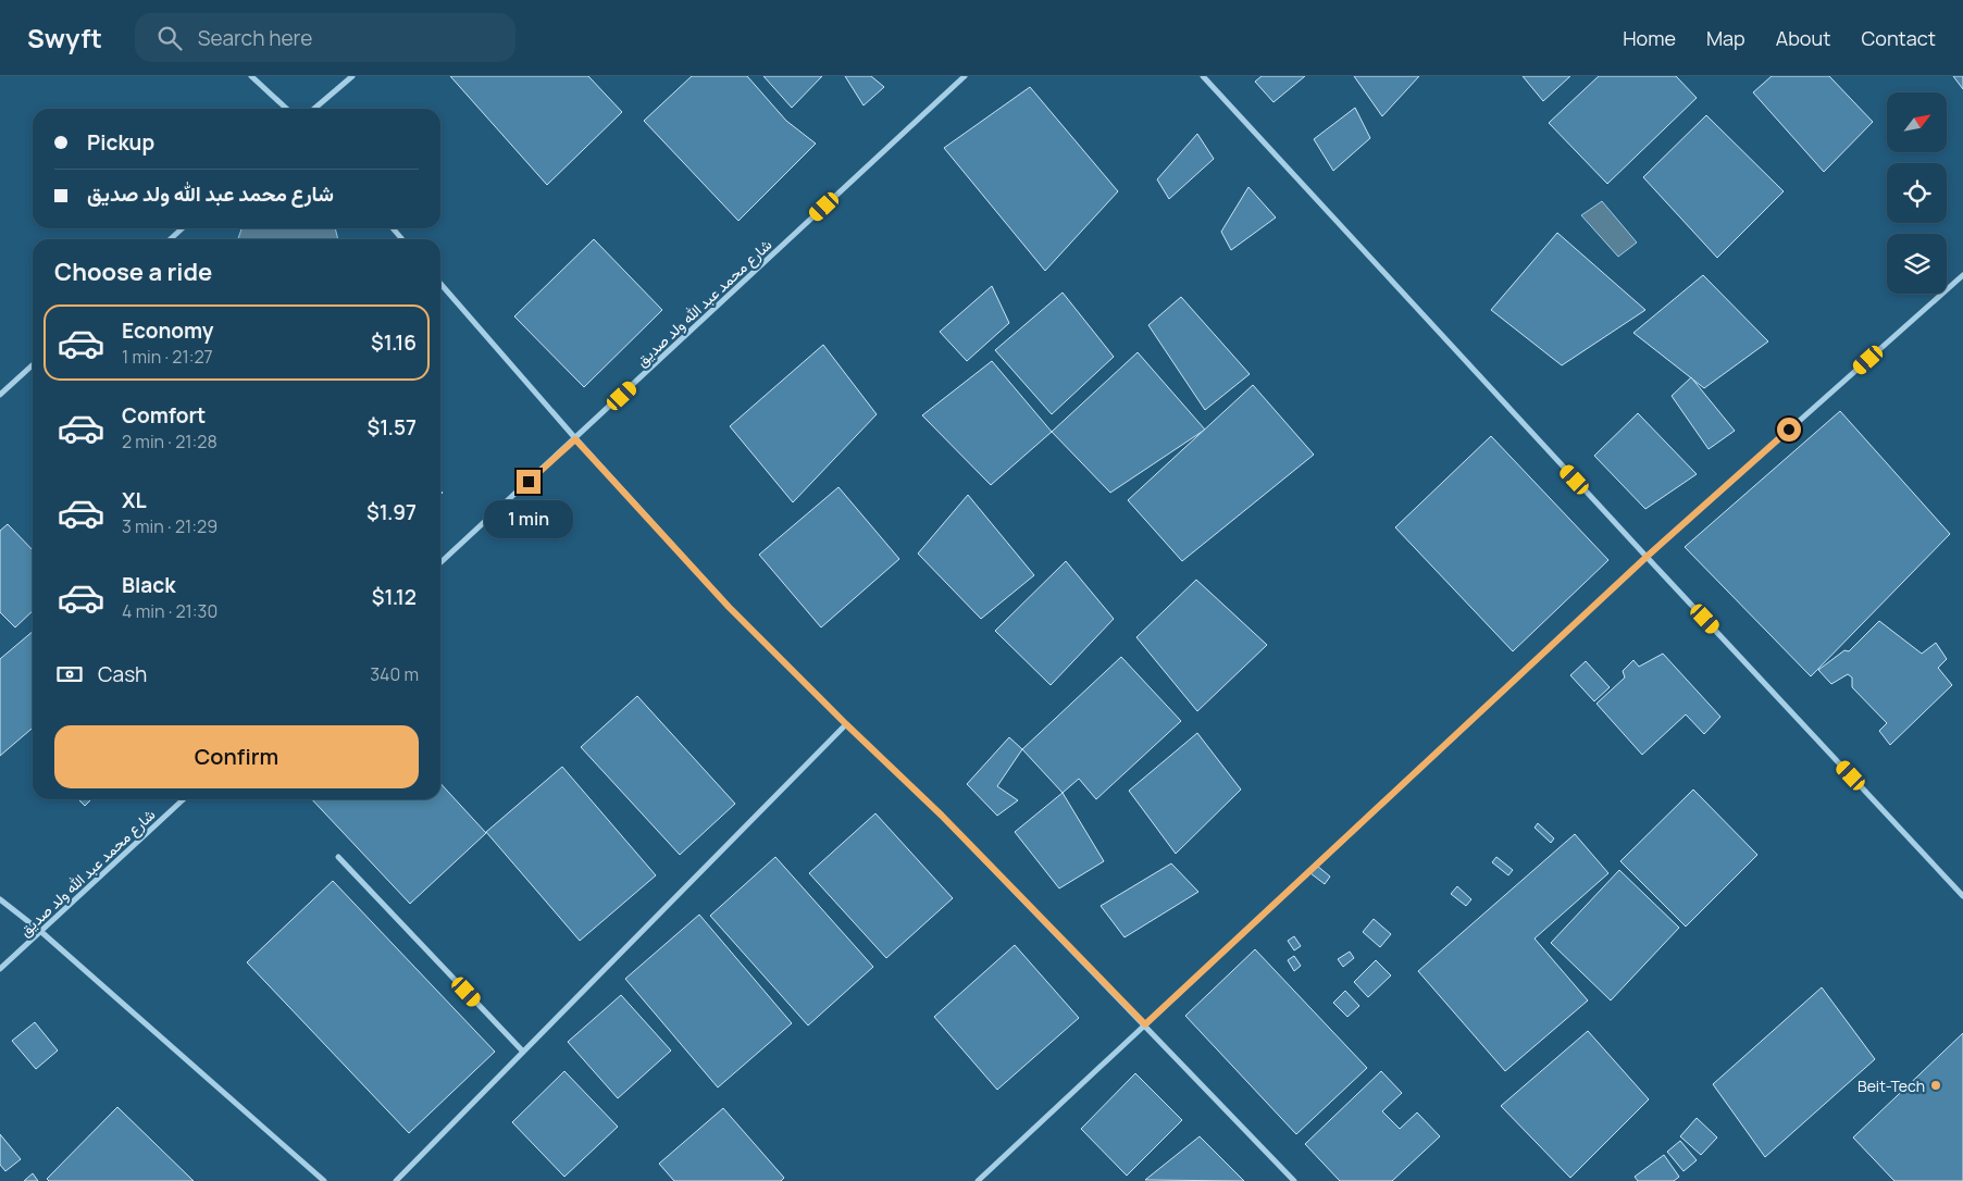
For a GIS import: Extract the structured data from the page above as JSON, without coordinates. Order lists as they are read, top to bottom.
{
  "streets": {
    "street": ["شارع محمد عبد الله ولد صديق"]
  },
  "places": ["Beit-Tech"],
  "north": "top right",
  "page": {
    "header": "Swyft",
    "search": "Search here",
    "nav": [
      "Home",
      "Map",
      "About",
      "Contact"
    ],
    "banner": ["Pickup", "شارع محمد عبد الله ولد صديق"],
    "heading": "Choose a ride",
    "list": [
      {
        "name": "Economy",
        "note": "1 min · 21:27",
        "value": "$1.16"
      },
      {
        "name": "Comfort",
        "note": "2 min · 21:28",
        "value": "$1.57"
      },
      {
        "name": "XL",
        "note": "3 min · 21:29",
        "value": "$1.97"
      },
      {
        "name": "Black",
        "note": "4 min · 21:30",
        "value": "$1.12"
      }
    ],
    "bubble": "1 min",
    "pay": ["Cash", "340 m"],
    "buttons": "Confirm"
  }
}
